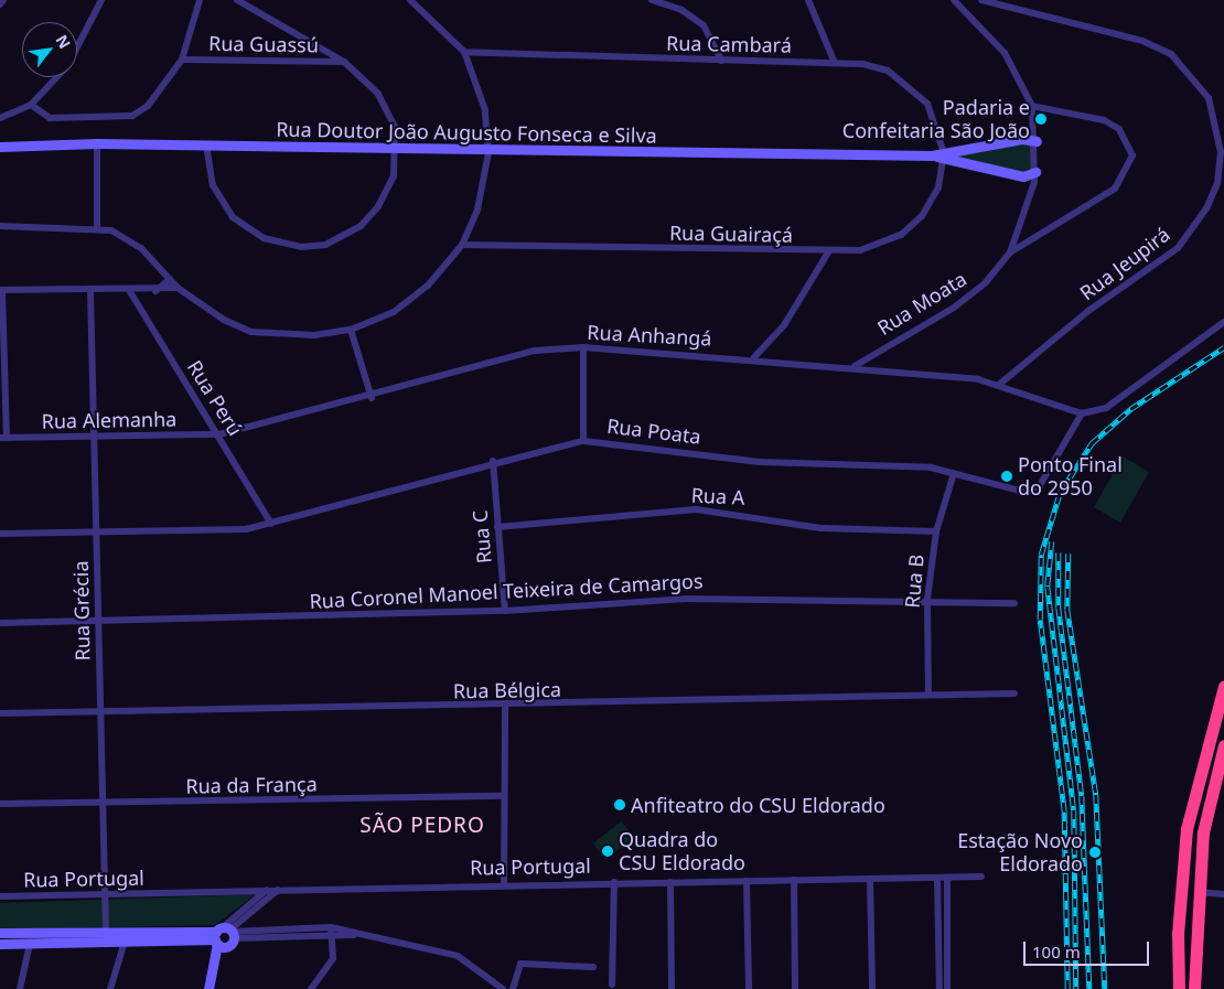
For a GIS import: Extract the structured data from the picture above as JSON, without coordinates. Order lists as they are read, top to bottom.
{
  "streets": {
    "street": [
      "Rua Guassú",
      "Rua Cambará",
      "Rua Doutor João Augusto Fonseca e Silva",
      "Rua Guairaçá",
      "Rua Jeupirá",
      "Rua Moata",
      "Rua Anhangá",
      "Rua Perú",
      "Rua Alemanha",
      "Rua Poata",
      "Rua A",
      "Rua C",
      "Rua B",
      "Rua Coronel Manoel Teixeira de Camargos",
      "Rua Grécia",
      "Rua Bélgica",
      "Rua da França",
      "Rua Portugal"
    ]
  },
  "crossings": [
    ["Rua Cambará", "Rua Doutor João Augusto Fonseca e Silva"],
    ["Rua Cambará", "Rua Guairaçá"],
    ["Rua Doutor João Augusto Fonseca e Silva", "Rua Guairaçá"],
    ["Rua Doutor João Augusto Fonseca e Silva", "Rua Moata"],
    ["Rua Jeupirá", "Rua Anhangá"],
    ["Rua Moata", "Rua Anhangá"],
    ["Rua Anhangá", "Rua Perú"],
    ["Rua Anhangá", "Rua Alemanha"],
    ["Rua Anhangá", "Rua Poata"],
    ["Rua Perú", "Rua Alemanha"],
    ["Rua Perú", "Rua Poata"],
    ["Rua Alemanha", "Rua Grécia"],
    ["Rua Poata", "Rua C"],
    ["Rua Poata", "Rua B"],
    ["Rua Poata", "Rua Grécia"],
    ["Rua A", "Rua C"],
    ["Rua A", "Rua B"],
    ["Rua C", "Rua Coronel Manoel Teixeira de Camargos"],
    ["Rua B", "Rua Coronel Manoel Teixeira de Camargos"],
    ["Rua B", "Rua Bélgica"],
    ["Rua Coronel Manoel Teixeira de Camargos", "Rua Grécia"],
    ["Rua Grécia", "Rua Bélgica"],
    ["Rua Grécia", "Rua da França"],
    ["Rua Grécia", "Rua Portugal"]
  ],
  "districts": ["SÃO PEDRO"],
  "places": [
    "Padaria e Confeitaria São João",
    "Ponto Final do 2950",
    "Anfiteatro do CSU Eldorado",
    "Quadra do CSU Eldorado",
    "Estação Novo Eldorado"
  ],
  "scale_bar": "100 m",
  "north": "top right"
}
